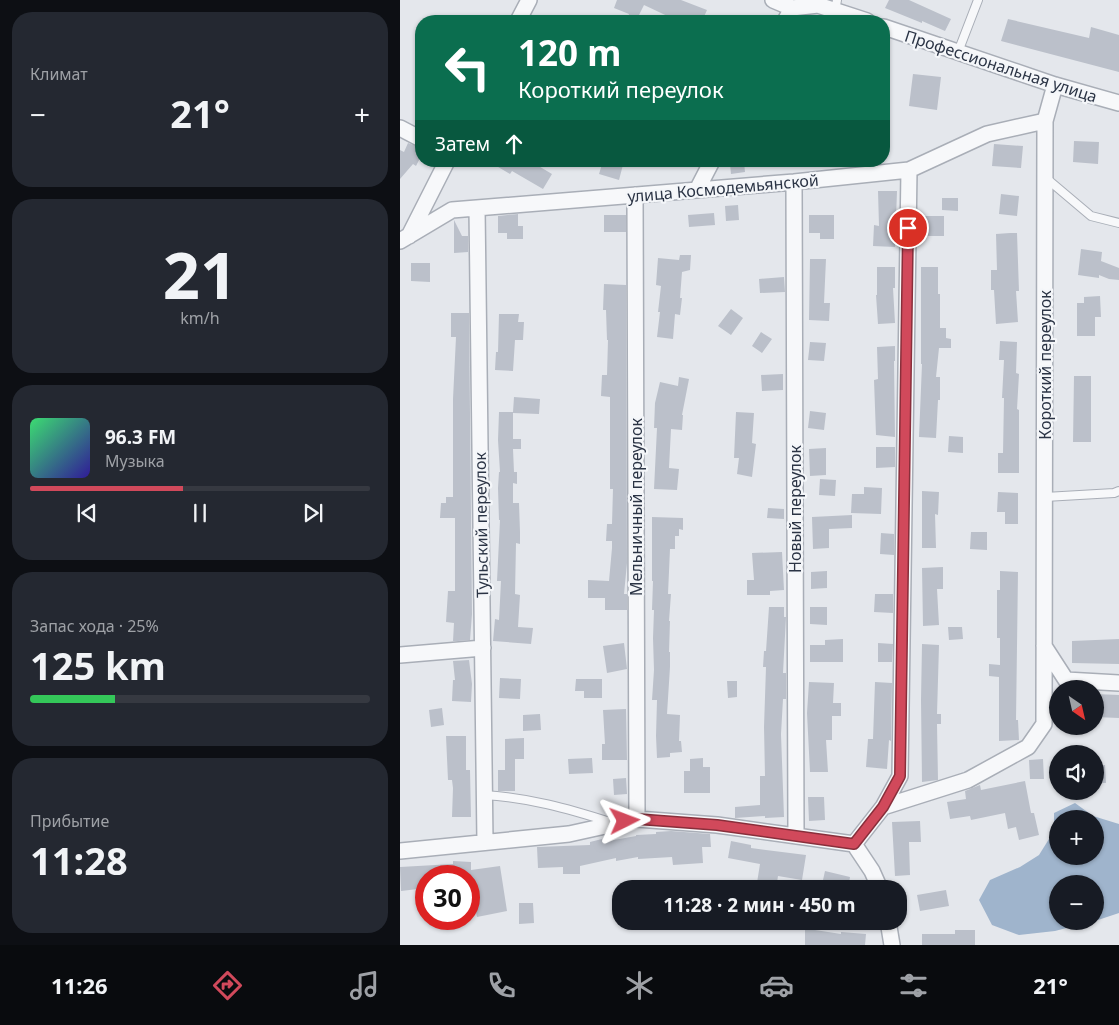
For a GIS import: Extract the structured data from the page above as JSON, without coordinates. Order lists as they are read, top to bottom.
{
  "streets": {
    "street": [
      "Профессиональная улица",
      "улица Космодемьянской",
      "Короткий переулок",
      "Мельничный переулок",
      "Новый переулок",
      "Тульский переулок"
    ]
  },
  "crossings": [
    ["Профессиональная улица", "Короткий переулок"],
    ["улица Космодемьянской", "Короткий переулок"],
    ["улица Космодемьянской", "Мельничный переулок"],
    ["улица Космодемьянской", "Новый переулок"],
    ["улица Космодемьянской", "Тульский переулок"]
  ],
  "north": "bottom right",
  "page": {
    "tile": [
      "Климат",
      ["21", "km/h"],
      ["Запас хода · 25%", "125 km"],
      ["Прибытие", "11:28"]
    ],
    "turn": ["120 m", "Короткий переулок"],
    "heat": ["−", "21°", "+"],
    "then": "Затем",
    "song": ["96.3 FM", "Музыка"],
    "map_buttons": ["+", "−"],
    "limit": "30",
    "trip": "11:28 · 2 мин · 450 m",
    "tabs": ["11:26", "21°"]
  }
}
